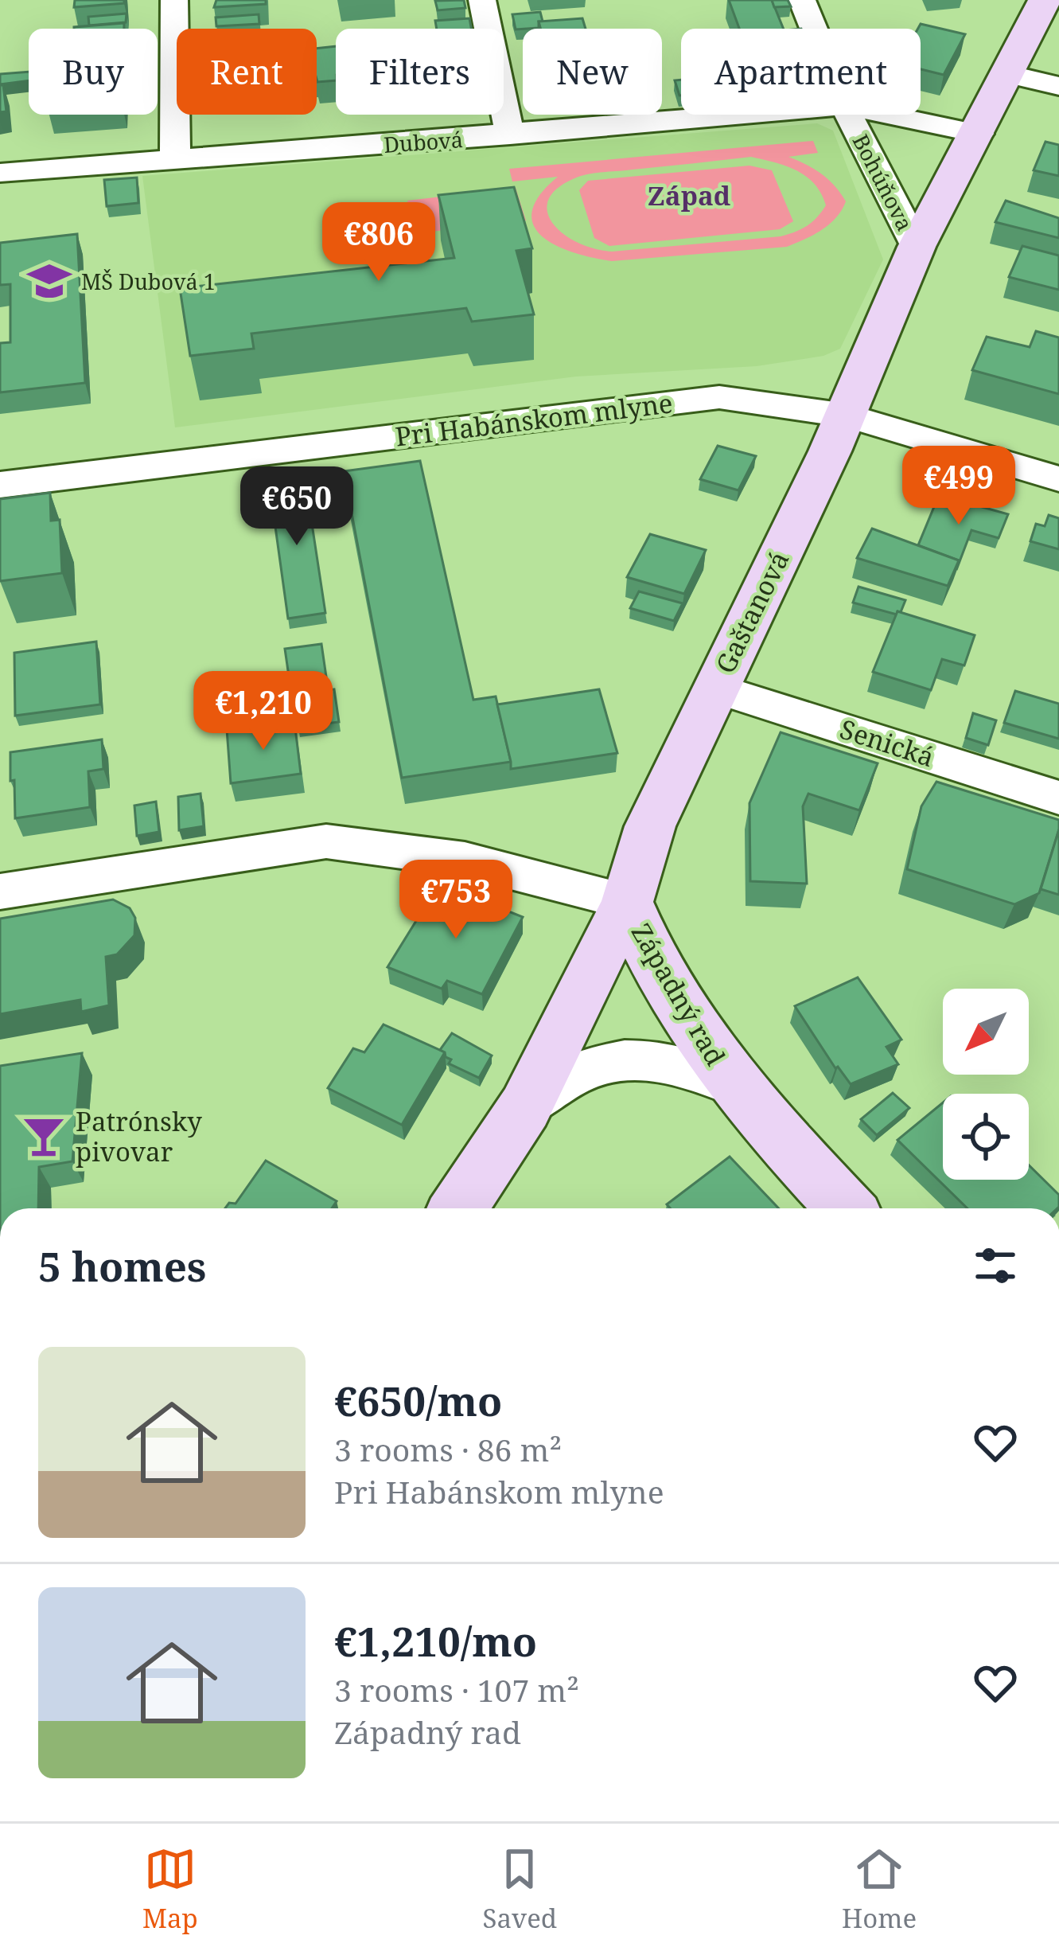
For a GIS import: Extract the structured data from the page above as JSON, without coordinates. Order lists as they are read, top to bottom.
{
  "streets": {
    "street": [
      "Dubová",
      "Bohúňova",
      "Pri Habánskom mlyne",
      "Gaštanová",
      "Senická",
      "Západný rad"
    ]
  },
  "crossings": [
    ["Dubová", "Gaštanová"],
    ["Bohúňova", "Gaštanová"],
    ["Pri Habánskom mlyne", "Gaštanová"],
    ["Gaštanová", "Senická"],
    ["Gaštanová", "Západný rad"]
  ],
  "districts": ["Západ"],
  "places": {
    "school or university": ["MŠ Dubová 1"],
    "bar": ["Patrónsky pivovar"]
  },
  "north": "bottom left",
  "page": {
    "chip": [
      "Buy",
      "Rent",
      "Filters",
      "New",
      "Apartment"
    ],
    "price": [
      "€806",
      "€499",
      "€650",
      "€1,210",
      "€753"
    ],
    "heading": "5 homes",
    "list": [
      {
        "name": "€650/mo",
        "note": "3 rooms · 86 m² · Pri Habánskom mlyne"
      },
      {
        "name": "€1,210/mo",
        "note": "3 rooms · 107 m² · Západný rad"
      }
    ],
    "tabs": ["Map", "Saved", "Home"]
  }
}
